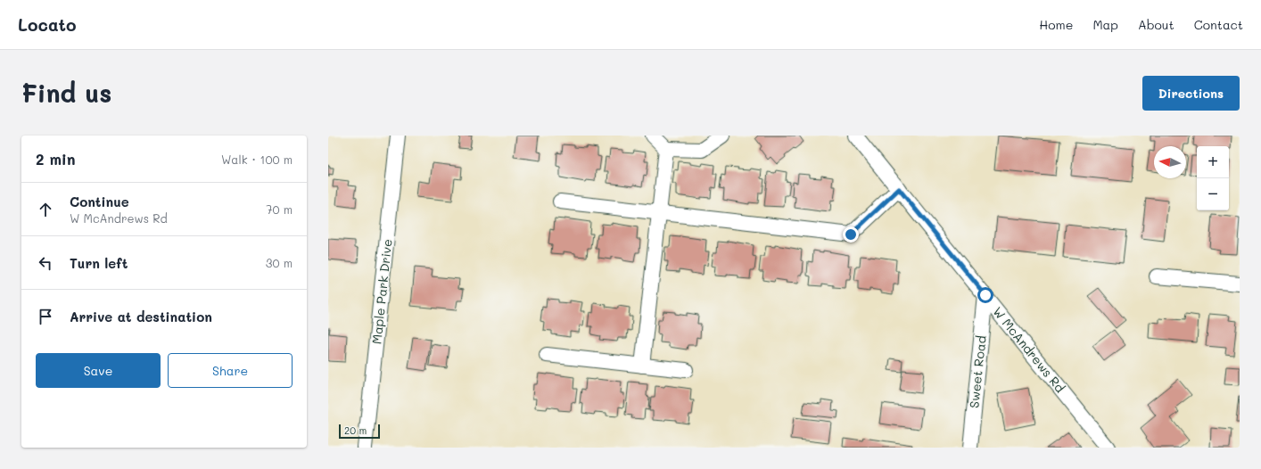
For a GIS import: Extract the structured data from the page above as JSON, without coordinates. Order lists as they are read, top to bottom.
{
  "streets": {
    "street": ["Maple Park Drive", "W McAndrews Rd", "Sweet Road"]
  },
  "crossings": [
    ["W McAndrews Rd", "Sweet Road"]
  ],
  "scale_bar": "20 m",
  "north": "left",
  "page": {
    "header": "Locato",
    "nav": [
      "Home",
      "Map",
      "About",
      "Contact"
    ],
    "buttons": [
      "Directions",
      ["Save", "Share"]
    ],
    "title": "Find us",
    "heading": ["2 min", "Walk · 100 m"],
    "map_buttons": ["+", "−"],
    "list": [
      ["Continue", "W McAndrews Rd", "70 m"],
      ["Turn left", "30 m"],
      "Arrive at destination"
    ],
    "scale": "20 m"
  }
}
